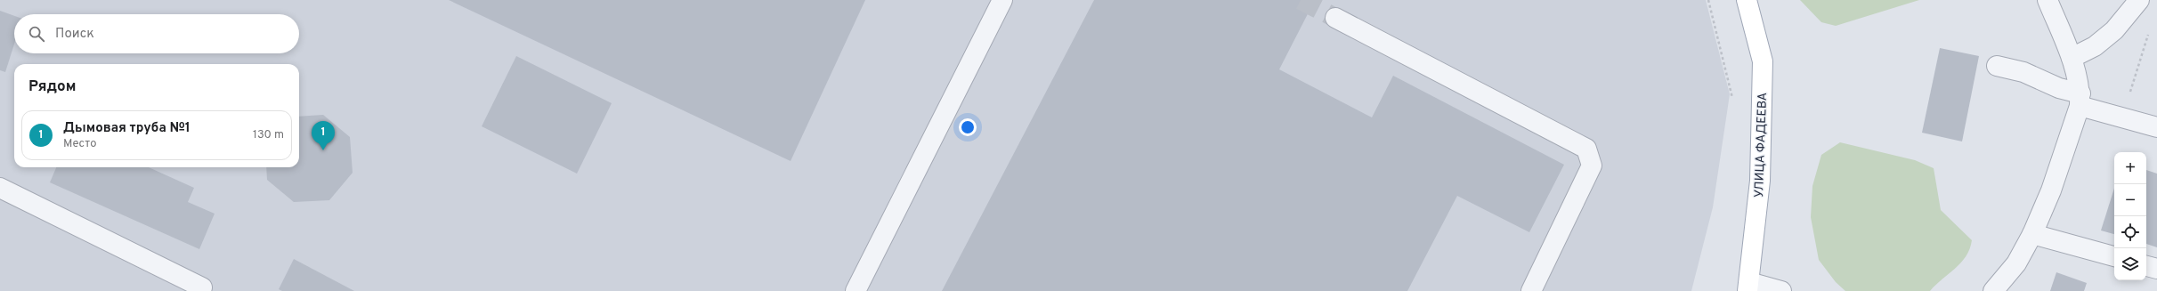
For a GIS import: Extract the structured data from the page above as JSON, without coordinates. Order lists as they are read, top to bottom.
{
  "streets": {
    "main road": ["УЛИЦА ФАДЕЕВА"]
  },
  "page": {
    "search": "Поиск",
    "heading": "Рядом",
    "list": [
      {
        "mark": "1",
        "name": "Дымовая труба №1",
        "note": "Место",
        "value": "130 m"
      }
    ],
    "pins": "1",
    "map_buttons": ["+", "−"]
  }
}
